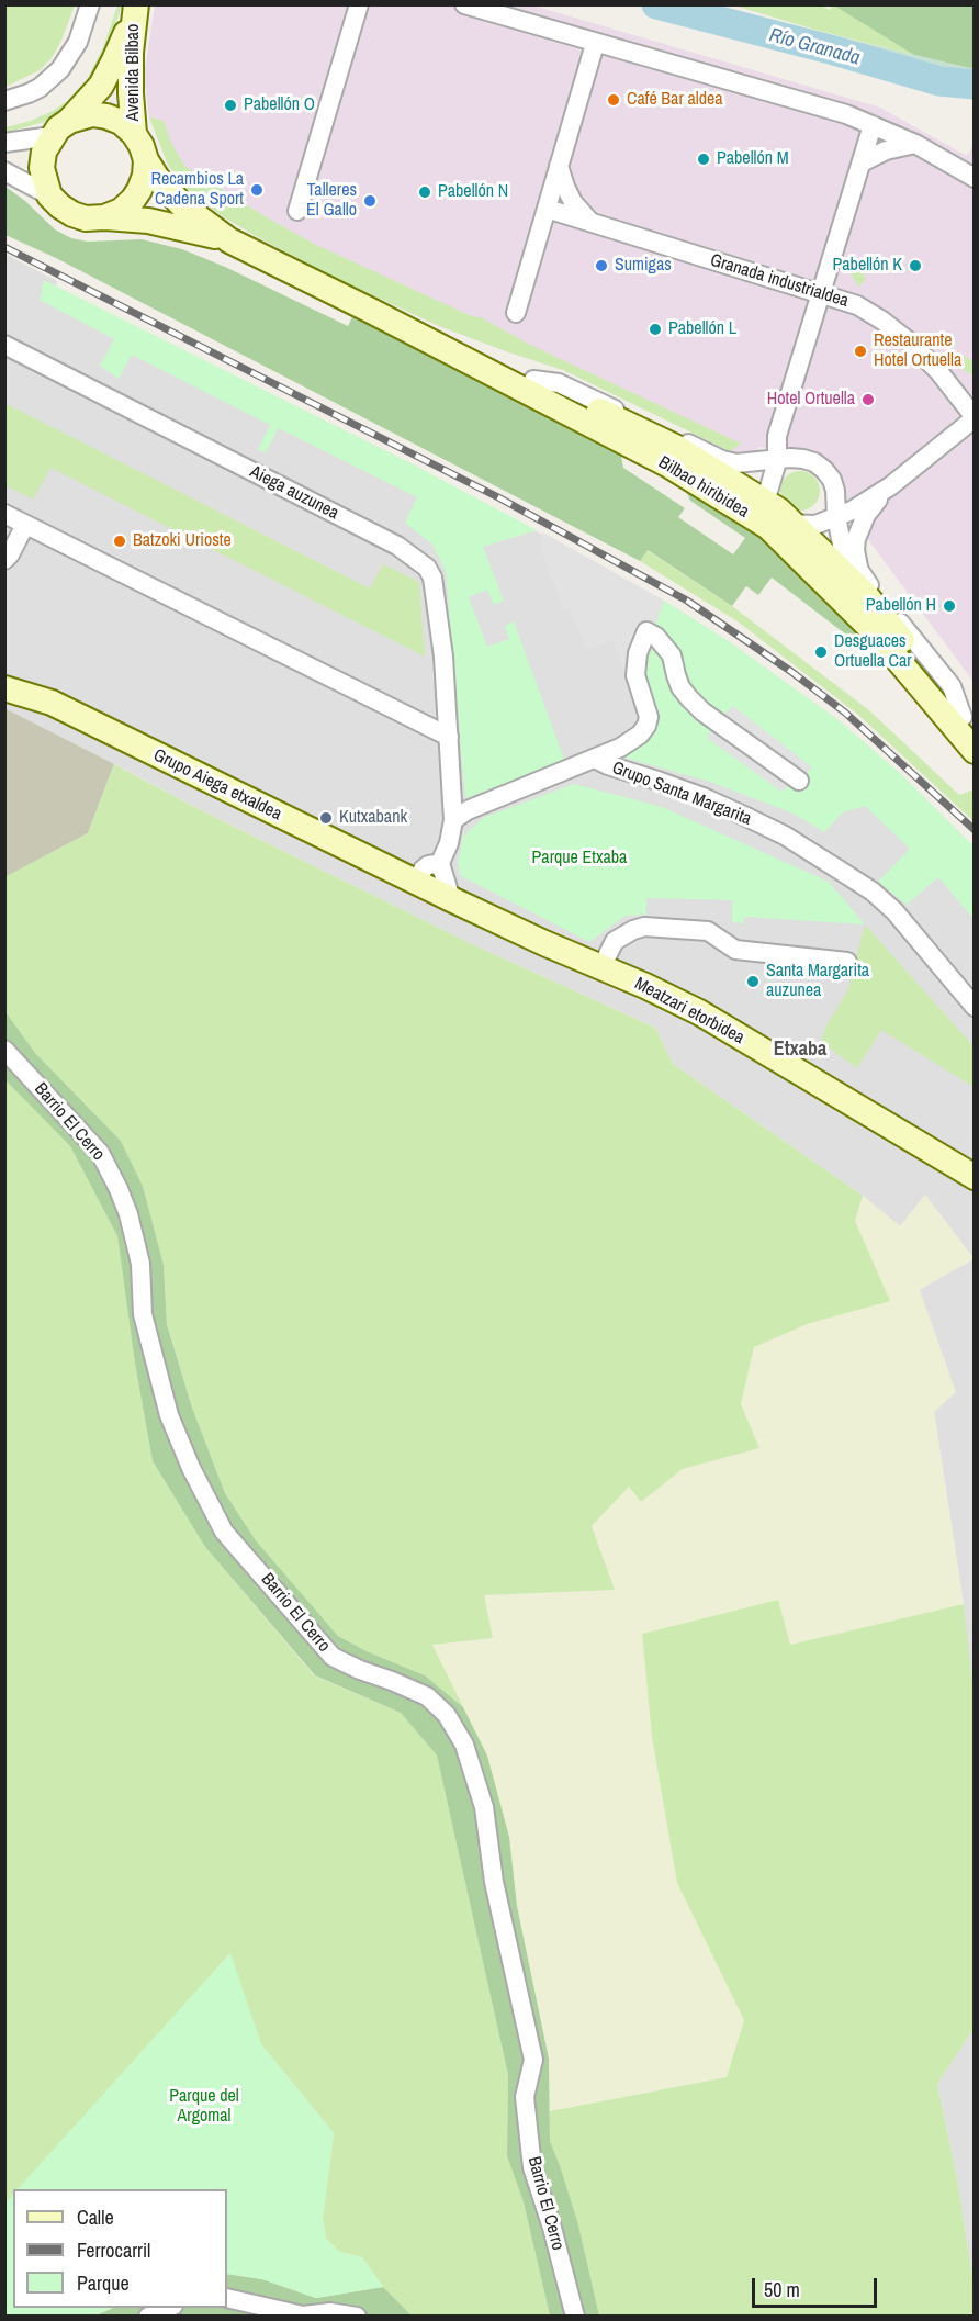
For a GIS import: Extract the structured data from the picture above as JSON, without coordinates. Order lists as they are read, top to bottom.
{
  "streets": {
    "street": [
      "Avenida Bilbao",
      "Granada industrialdea",
      "Bilbao hiribidea",
      "Aiega auzunea",
      "Grupo Aiega etxaldea",
      "Grupo Santa Margarita",
      "Meatzari etorbidea",
      "Barrio El Cerro"
    ]
  },
  "crossings": [
    ["Aiega auzunea", "Grupo Aiega etxaldea"],
    ["Aiega auzunea", "Meatzari etorbidea"],
    ["Grupo Aiega etxaldea", "Meatzari etorbidea"]
  ],
  "districts": ["Etxaba"],
  "water": ["Río Granada"],
  "parks": ["Parque Etxaba", "Parque del Argomal"],
  "places": [
    "Café Bar aldea",
    "Pabellón O",
    "Pabellón M",
    "Recambios La Cadena Sport",
    "Pabellón N",
    "Talleres El Gallo",
    "Sumigas",
    "Pabellón K",
    "Pabellón L",
    "Restaurante Hotel Ortuella",
    "Hotel Ortuella",
    "Batzoki Urioste",
    "Pabellón H",
    "Desguaces Ortuella Car",
    "Kutxabank",
    "Santa Margarita auzunea"
  ],
  "legend": ["Calle", "Ferrocarril", "Parque"],
  "scale_bar": "50 m"
}
